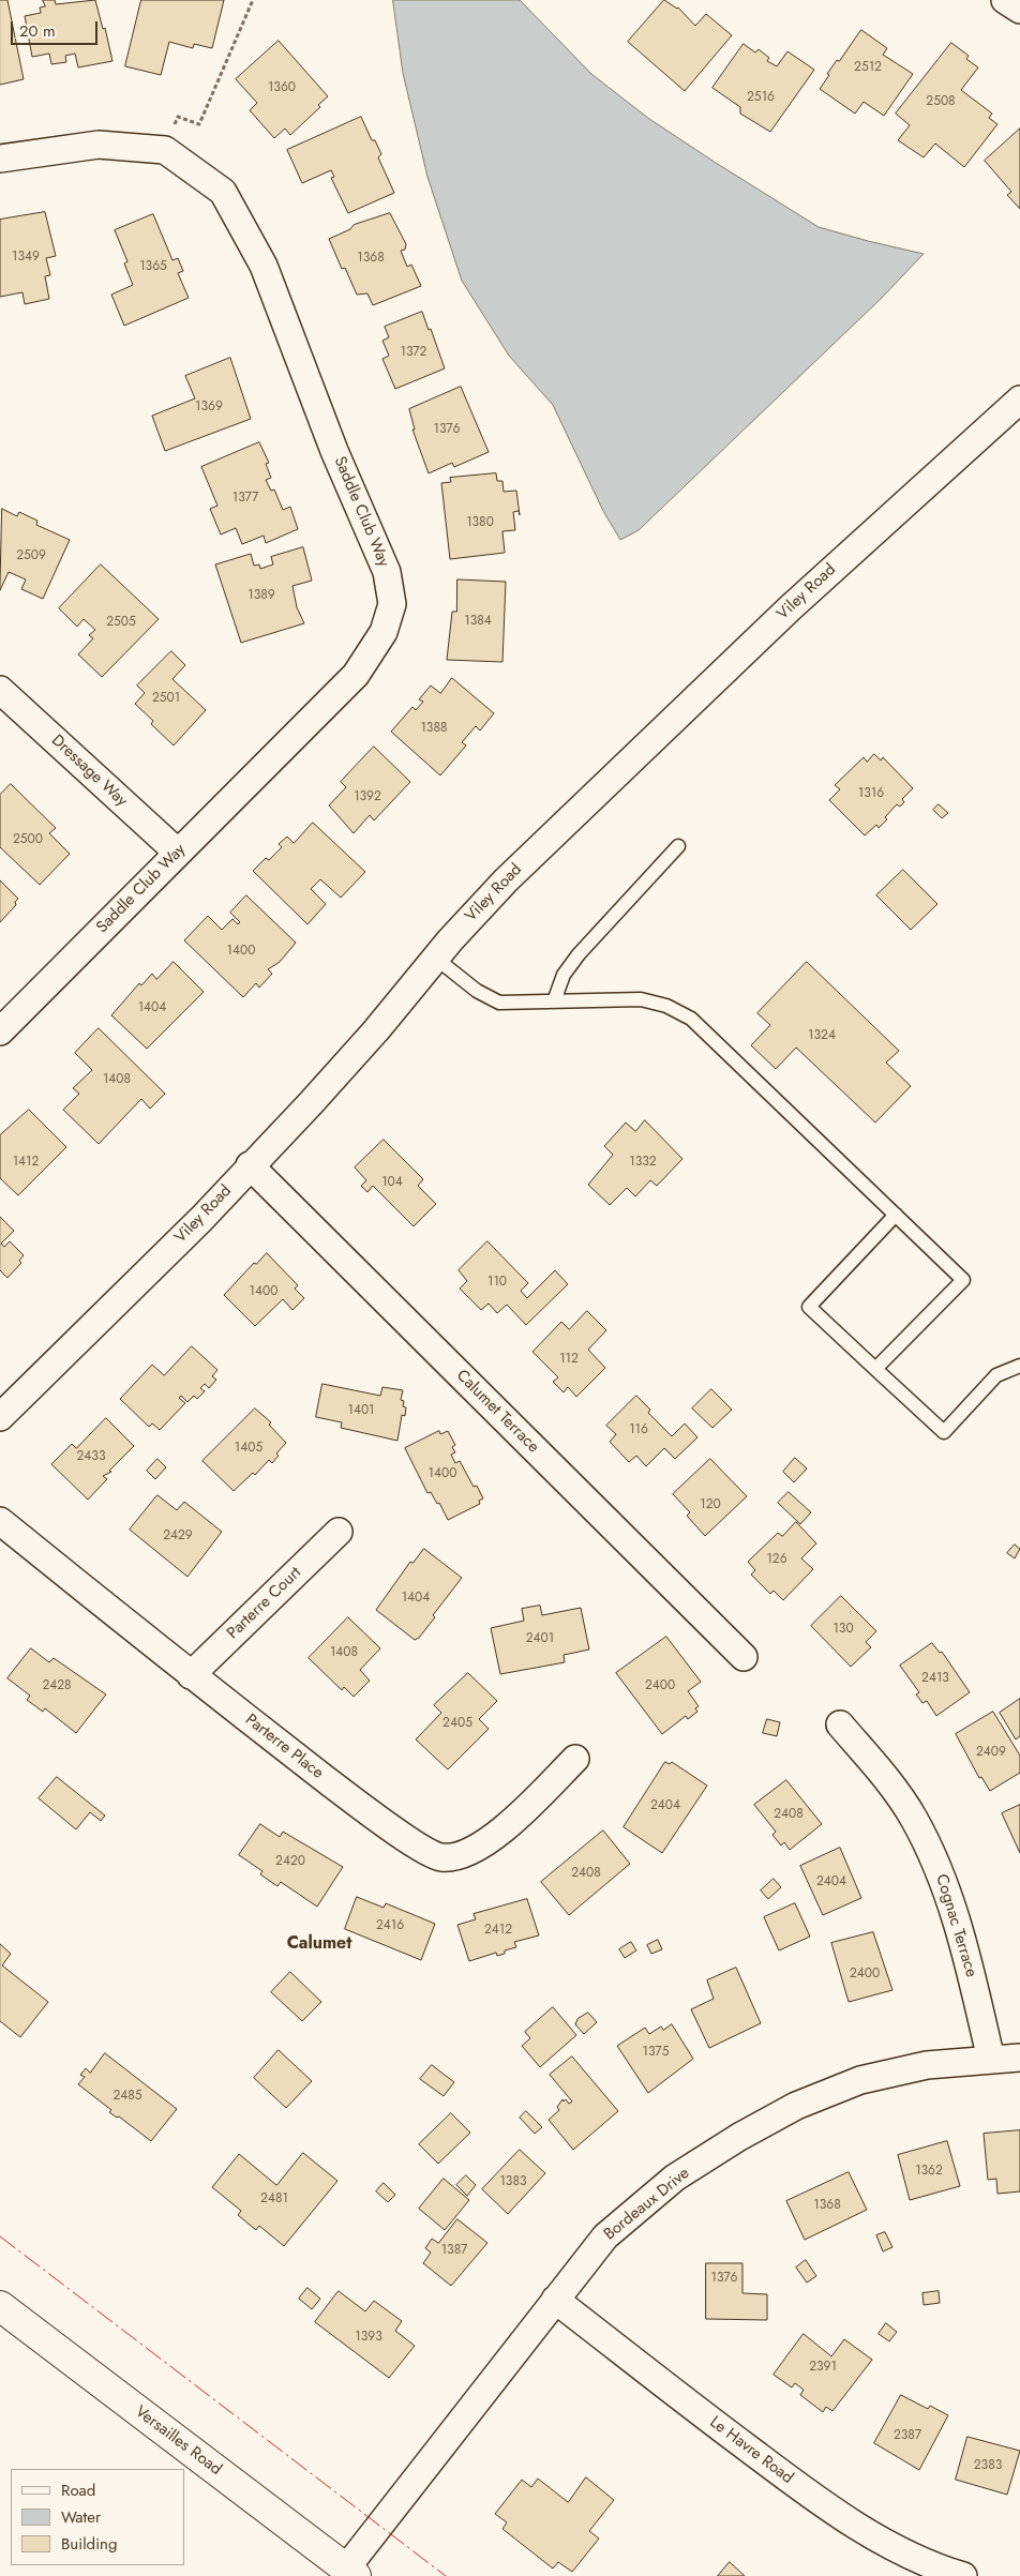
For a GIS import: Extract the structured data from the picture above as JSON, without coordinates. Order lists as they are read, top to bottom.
{
  "streets": {
    "main road": ["Versailles Road"],
    "street": [
      "Saddle Club Way",
      "Viley Road",
      "Dressage Way",
      "Calumet Terrace",
      "Parterre Court",
      "Parterre Place",
      "Cognac Terrace",
      "Bordeaux Drive",
      "Le Havre Road"
    ]
  },
  "crossings": [
    ["Saddle Club Way", "Dressage Way"],
    ["Viley Road", "Calumet Terrace"],
    ["Parterre Court", "Parterre Place"],
    ["Cognac Terrace", "Bordeaux Drive"],
    ["Bordeaux Drive", "Versailles Road"],
    ["Bordeaux Drive", "Le Havre Road"]
  ],
  "districts": ["Calumet"],
  "house_numbers": [
    "2512",
    "1360",
    "2516",
    "2508",
    "1349",
    "1368",
    "1365",
    "1372",
    "1369",
    "1376",
    "1377",
    "1380",
    "2509",
    "1389",
    "1384",
    "2505",
    "2501",
    "1388",
    "1316",
    "1392",
    "2500",
    "1400",
    "1404",
    "1324",
    "1408",
    "1412",
    "1332",
    "104",
    "110",
    "1400",
    "112",
    "1401",
    "116",
    "1405",
    "2433",
    "1400",
    "120",
    "2429",
    "126",
    "1404",
    "130",
    "2401",
    "1408",
    "2413",
    "2428",
    "2400",
    "2405",
    "2409",
    "2404",
    "2408",
    "2420",
    "2408",
    "2404",
    "2416",
    "2412",
    "2400",
    "1375",
    "2485",
    "1362",
    "1383",
    "2481",
    "1368",
    "1387",
    "1376",
    "1393",
    "2391",
    "2387",
    "2383"
  ],
  "legend": ["Road", "Water", "Building"],
  "scale_bar": "20 m"
}
